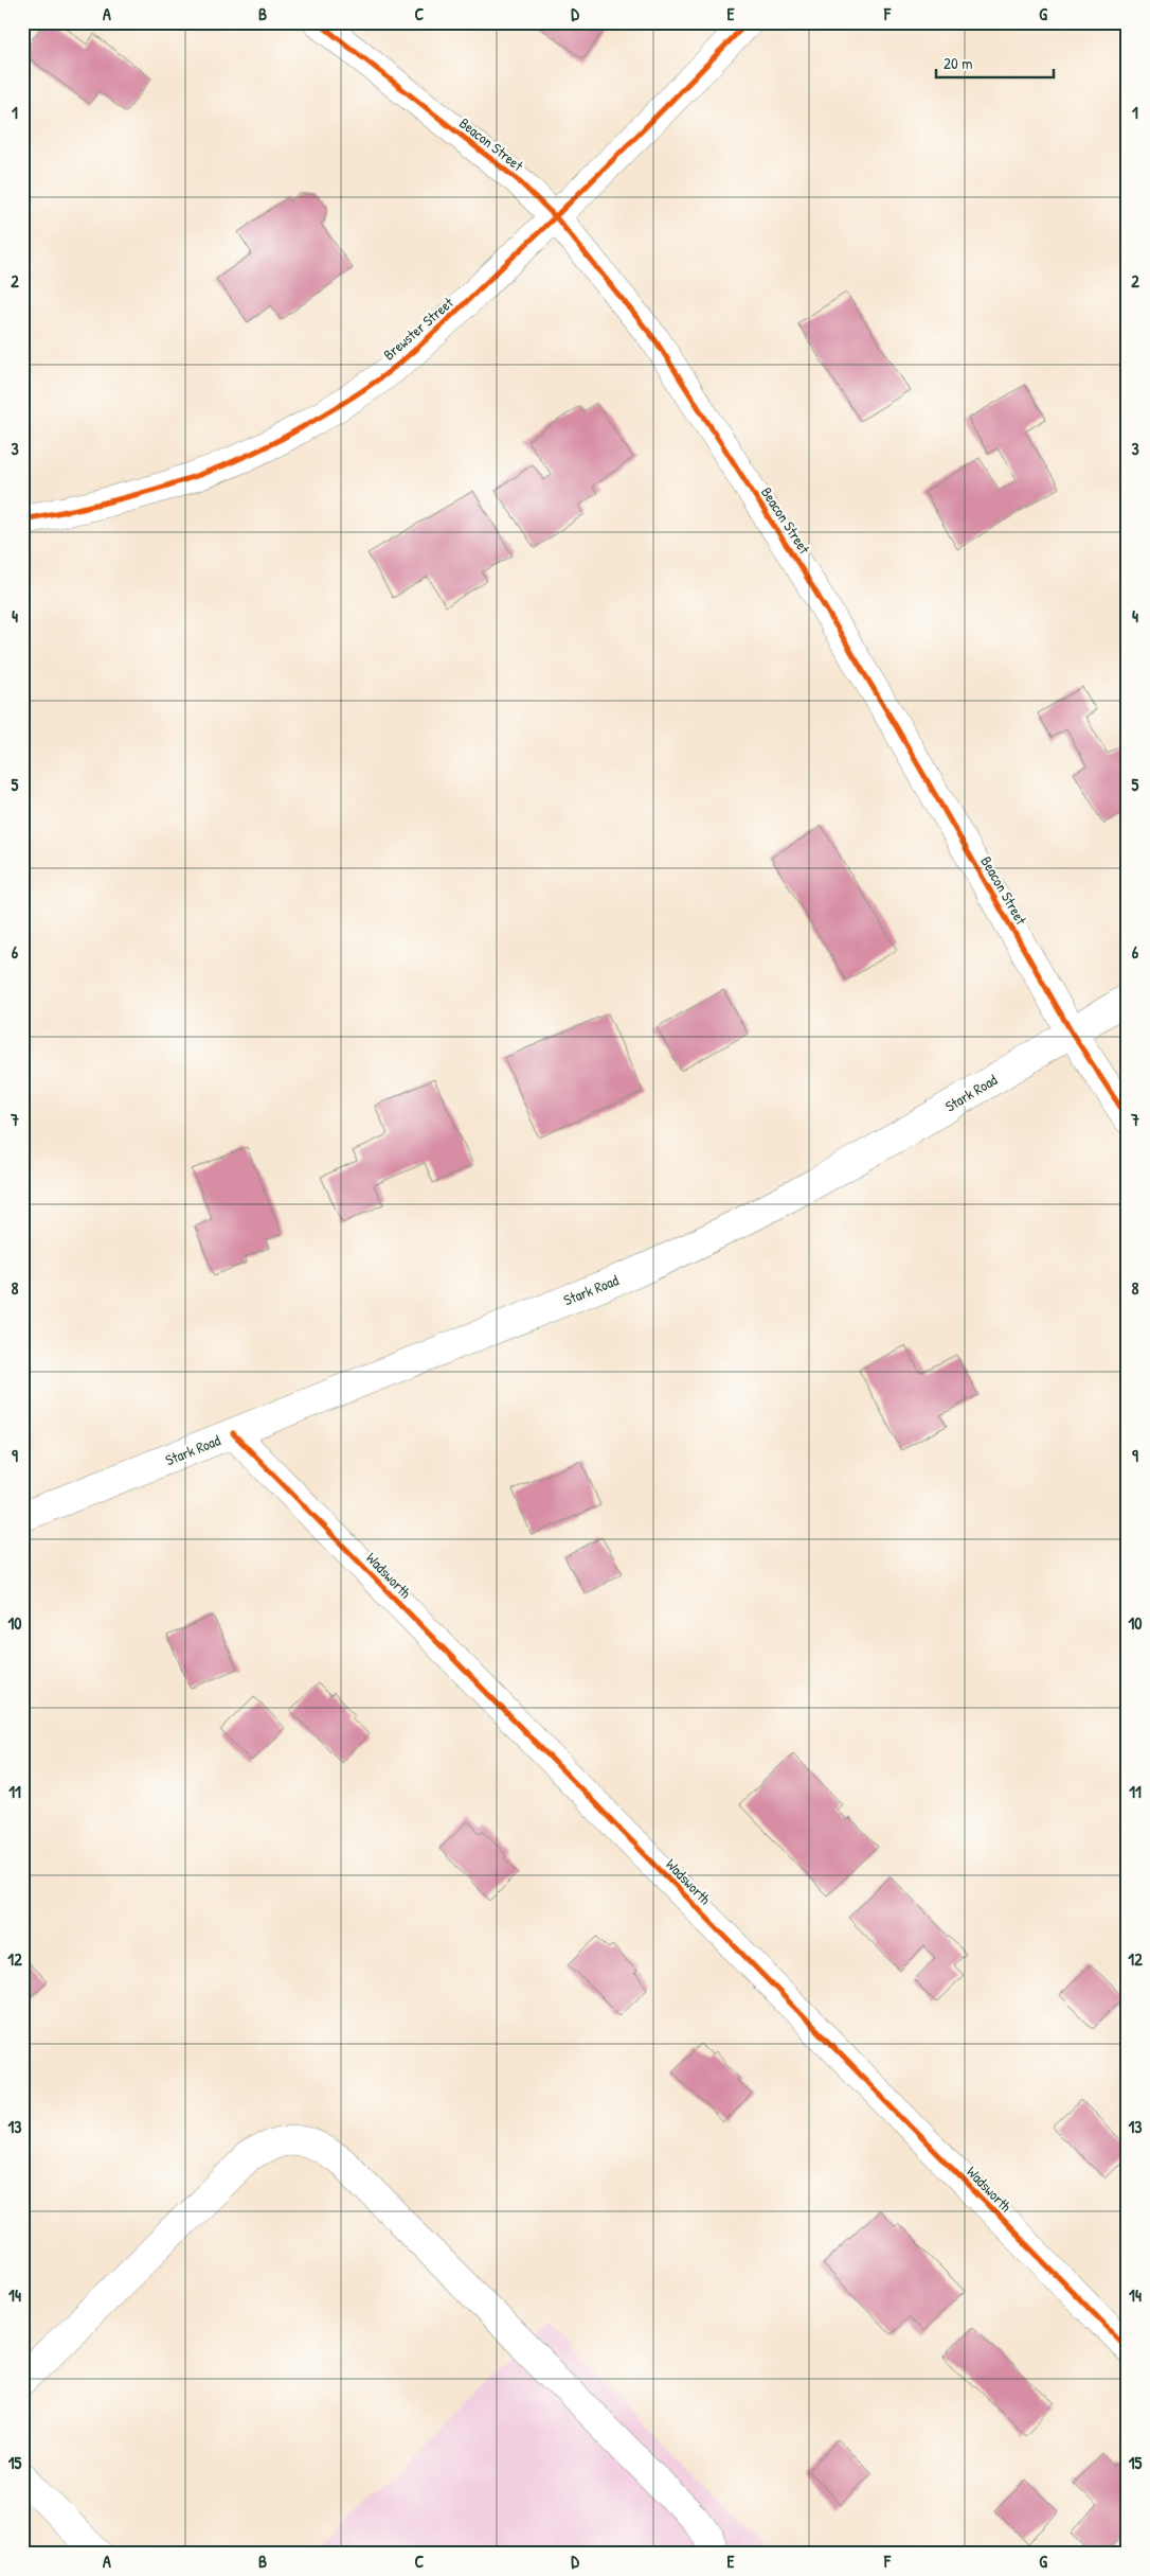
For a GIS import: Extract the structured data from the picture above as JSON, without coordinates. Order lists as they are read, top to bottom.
{
  "streets": {
    "street": [
      "Beacon Street",
      "Brewster Street",
      "Stark Road",
      "Wadsworth"
    ]
  },
  "crossings": [
    ["Beacon Street", "Brewster Street"],
    ["Beacon Street", "Stark Road"],
    ["Stark Road", "Wadsworth"]
  ],
  "scale_bar": "20 m",
  "grid": {
    "columns": [
      "A",
      "B",
      "C",
      "D",
      "E",
      "F",
      "G"
    ],
    "rows": [
      "1",
      "2",
      "3",
      "4",
      "5",
      "6",
      "7",
      "8",
      "9",
      "10",
      "11",
      "12",
      "13",
      "14",
      "15"
    ]
  }
}
